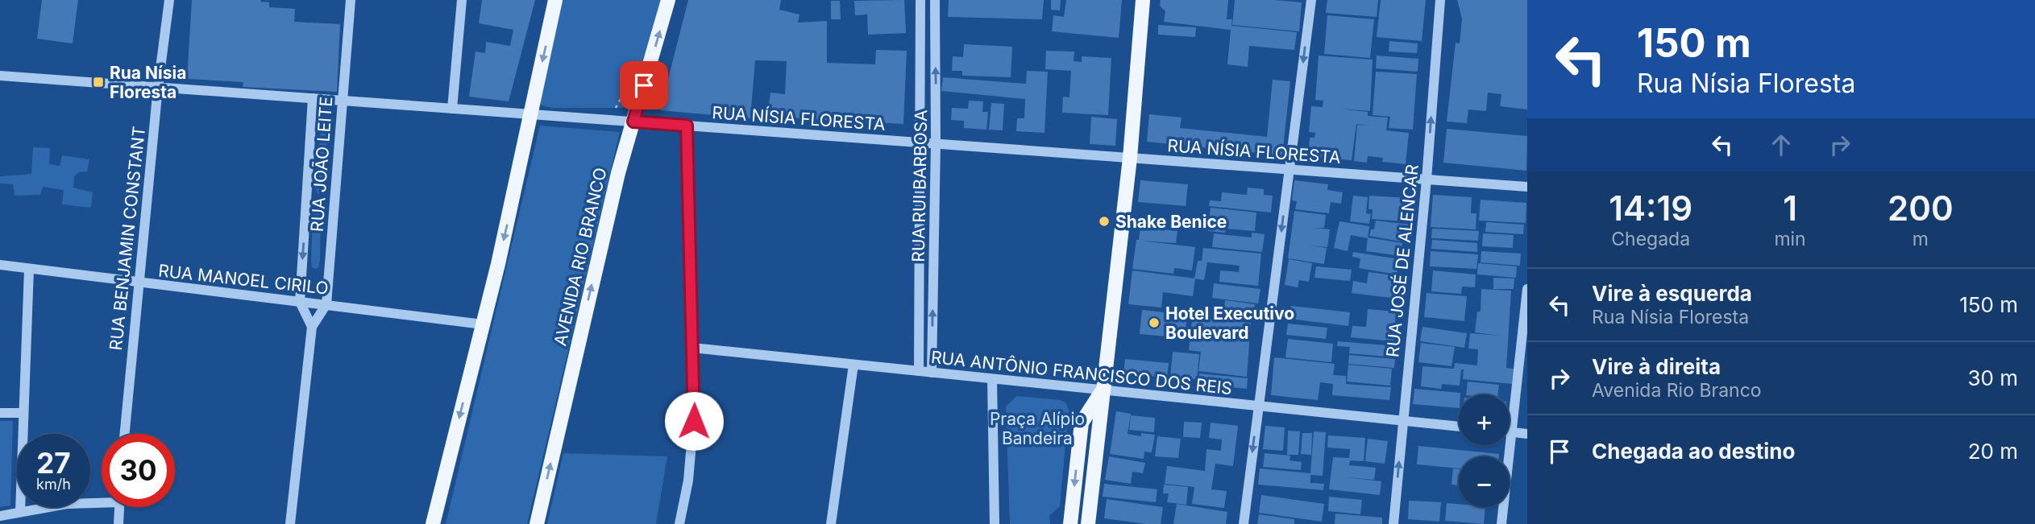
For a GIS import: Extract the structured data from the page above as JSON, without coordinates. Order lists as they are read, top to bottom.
{
  "streets": {
    "main road": ["AVENIDA RIO BRANCO"],
    "street": [
      "RUA NÍSIA FLORESTA",
      "RUA JOÃO LEITE",
      "RUA RUI BARBOSA",
      "RUA BENJAMIN CONSTANT",
      "RUA JOSÉ DE ALENCAR",
      "RUA MANOEL CIRILO",
      "RUA ANTÔNIO FRANCISCO DOS REIS"
    ]
  },
  "crossings": [
    ["RUA NÍSIA FLORESTA", "RUA JOÃO LEITE"],
    ["RUA NÍSIA FLORESTA", "RUA RUI BARBOSA"],
    ["RUA NÍSIA FLORESTA", "RUA BENJAMIN CONSTANT"],
    ["RUA NÍSIA FLORESTA", "AVENIDA RIO BRANCO"],
    ["RUA NÍSIA FLORESTA", "RUA JOSÉ DE ALENCAR"],
    ["RUA JOÃO LEITE", "RUA MANOEL CIRILO"],
    ["RUA RUI BARBOSA", "RUA ANTÔNIO FRANCISCO DOS REIS"],
    ["RUA BENJAMIN CONSTANT", "RUA MANOEL CIRILO"],
    ["RUA JOSÉ DE ALENCAR", "RUA ANTÔNIO FRANCISCO DOS REIS"]
  ],
  "one_way": ["RUA JOSÉ DE ALENCAR"],
  "parks": ["Praça Alípio Bandeira"],
  "places": {
    "transit": ["Rua Nísia Floresta"],
    "other": ["Shake Benice", "Hotel Executivo Boulevard"]
  },
  "page": {
    "turn": ["150 m", "Rua Nísia Floresta"],
    "eta": [
      "14:19",
      "Chegada",
      "1",
      "min",
      "200",
      "m"
    ],
    "list": [
      {
        "name": "Vire à esquerda",
        "note": "Rua Nísia Floresta",
        "value": "150 m"
      },
      {
        "name": "Vire à direita",
        "note": "Avenida Rio Branco",
        "value": "30 m"
      },
      {
        "name": "Chegada ao destino",
        "value": "20 m"
      }
    ],
    "map_buttons": ["+", "−"],
    "speed": "27 km/h",
    "limit": "30"
  }
}
